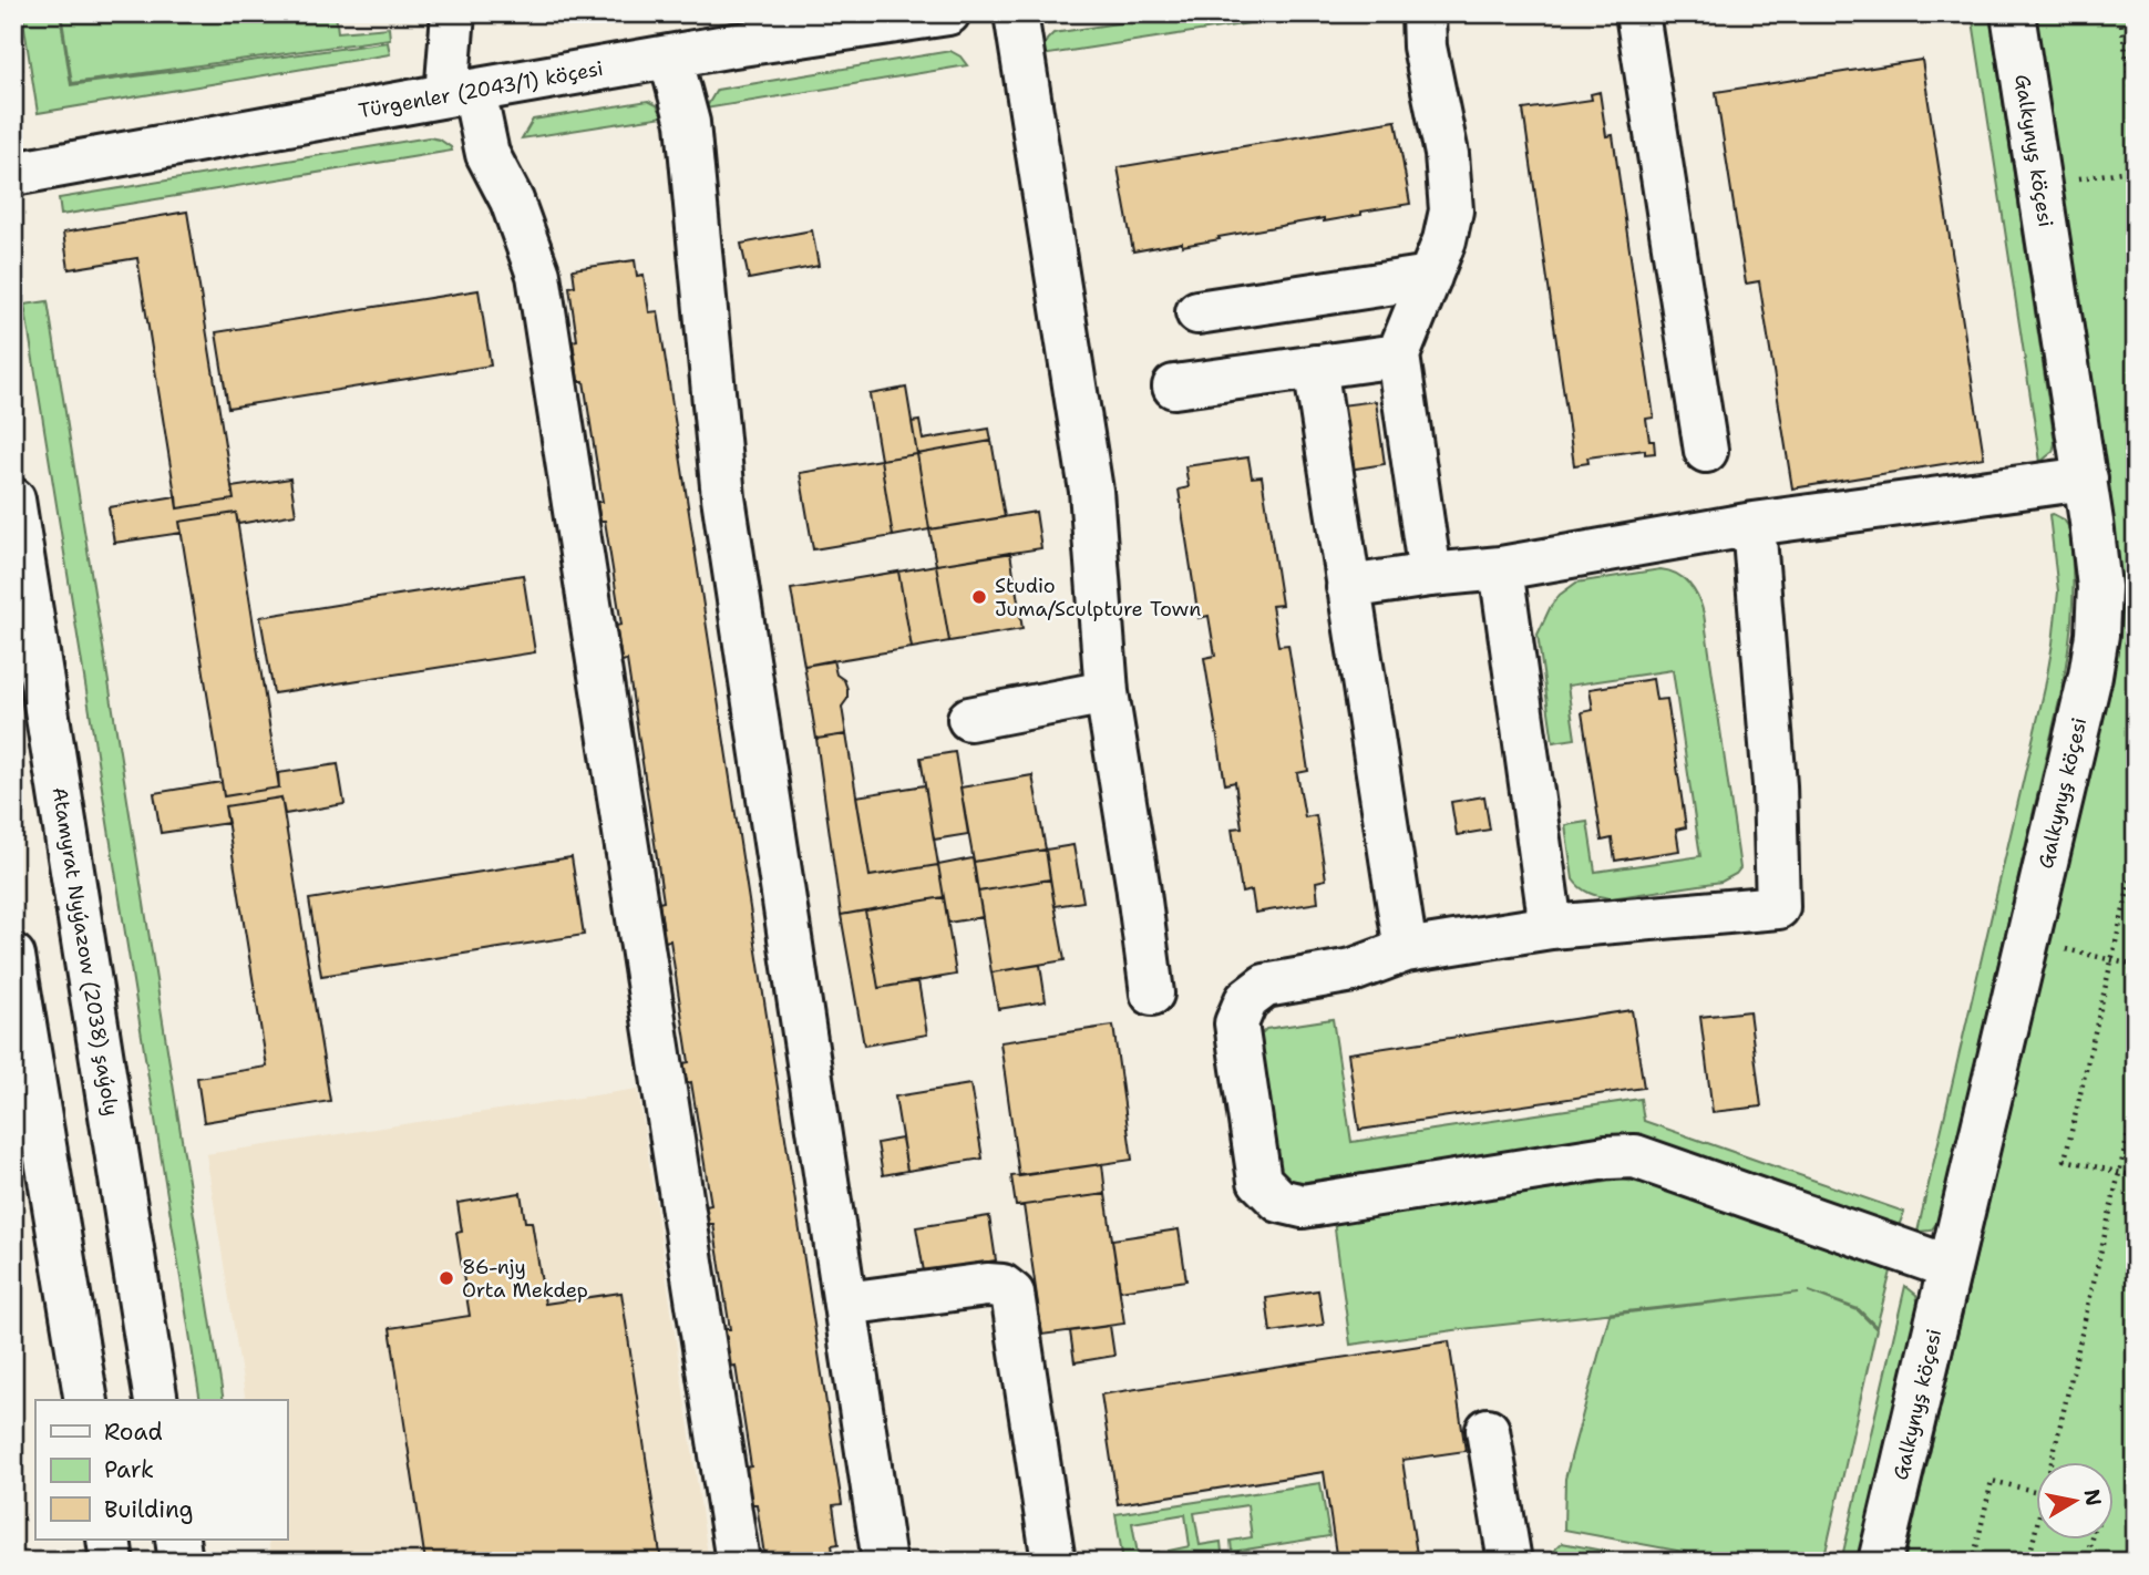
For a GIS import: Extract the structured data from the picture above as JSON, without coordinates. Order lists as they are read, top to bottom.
{
  "streets": {
    "street": ["Türgenler (2043/1) köçesi", "Galkynyş köçesi", "Atamyrat Nyýazow (2038) şaýoly"]
  },
  "places": ["Studio Juma/Sculpture Town", "86-njy Orta Mekdep"],
  "legend": ["Road", "Park", "Building"],
  "north": "right"
}
